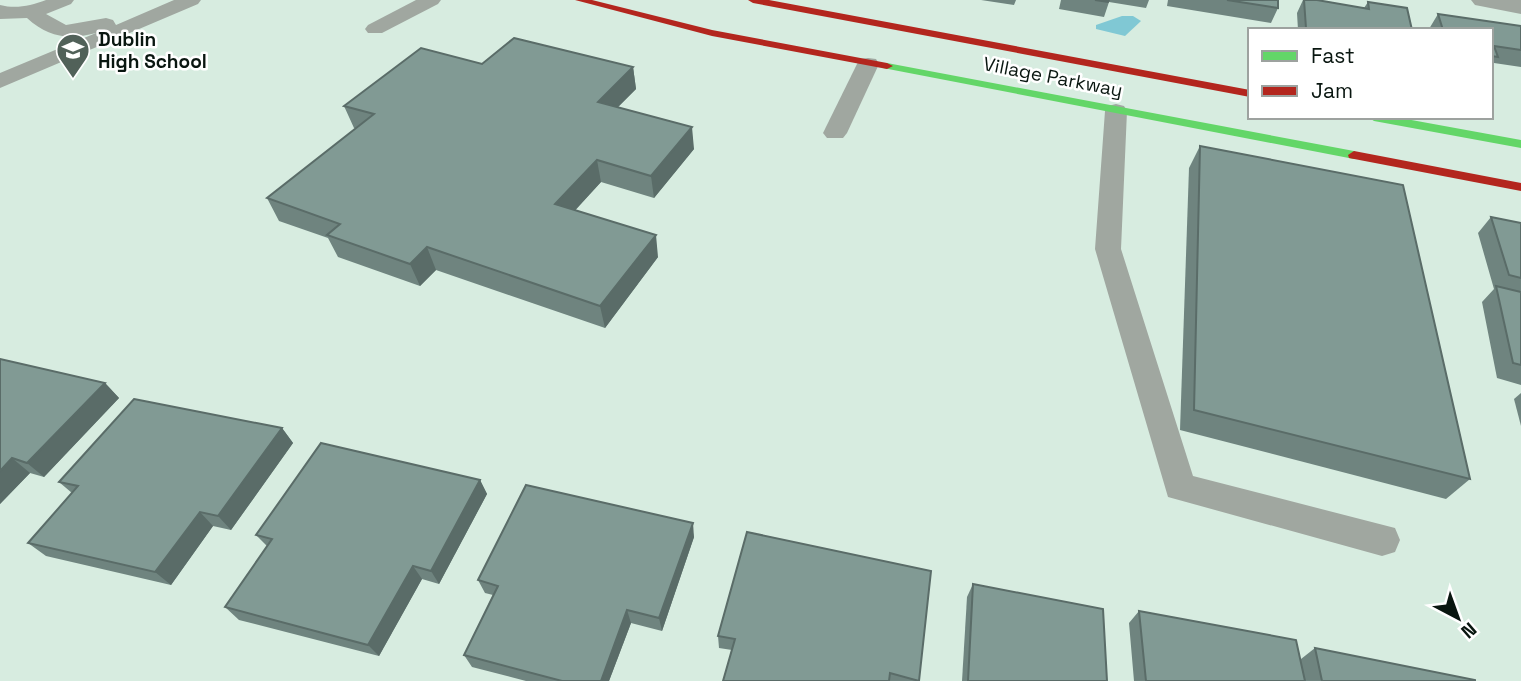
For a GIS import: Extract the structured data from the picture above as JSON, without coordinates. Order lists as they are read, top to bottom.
{
  "streets": {
    "street": ["Village Parkway"]
  },
  "places": {
    "school or university": ["Dublin High School"]
  },
  "legend": ["Fast", "Jam"],
  "north": "bottom right"
}
